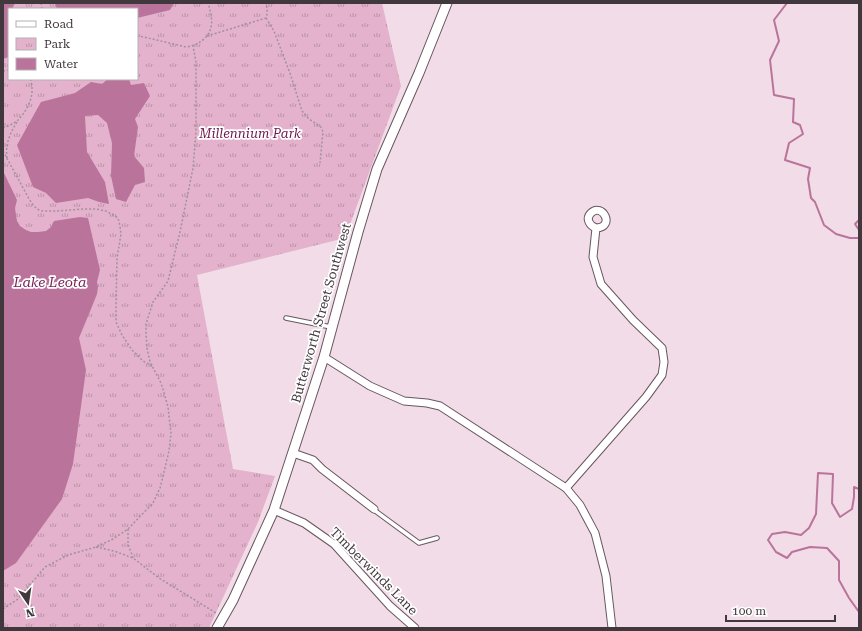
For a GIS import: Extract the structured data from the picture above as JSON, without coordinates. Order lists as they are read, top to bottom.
{
  "streets": {
    "street": ["Butterworth Street Southwest", "Timberwinds Lane"]
  },
  "crossings": [
    ["Butterworth Street Southwest", "Timberwinds Lane"]
  ],
  "water": ["Lake Leota"],
  "parks": ["Millennium Park"],
  "legend": ["Road", "Park", "Water"],
  "scale_bar": "100 m",
  "north": "bottom"
}
